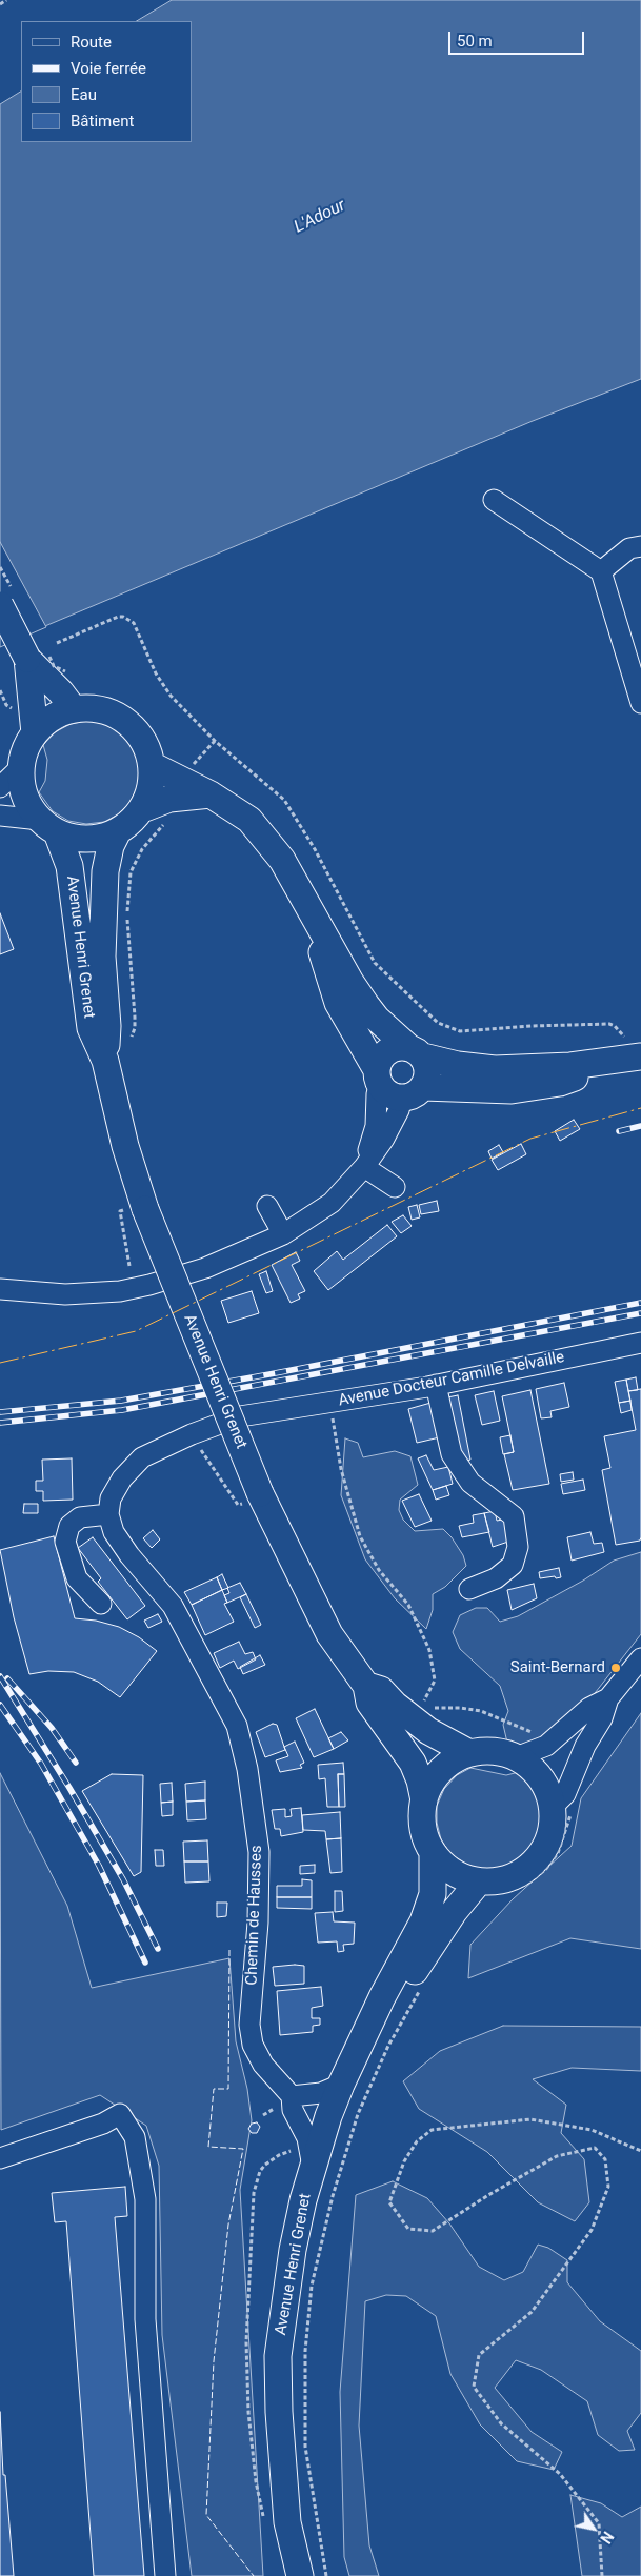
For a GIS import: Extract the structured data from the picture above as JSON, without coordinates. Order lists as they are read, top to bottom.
{
  "streets": {
    "main road": ["Avenue Henri Grenet"],
    "street": ["Avenue Docteur Camille Delvaille", "Chemin de Hausses"]
  },
  "crossings": [
    ["Avenue Henri Grenet", "Chemin de Hausses"],
    ["Avenue Docteur Camille Delvaille", "Chemin de Hausses"]
  ],
  "water": ["L'Adour"],
  "places": ["Saint-Bernard"],
  "legend": [
    "Route",
    "Voie ferrée",
    "Eau",
    "Bâtiment"
  ],
  "scale_bar": "50 m",
  "north": "bottom right"
}
